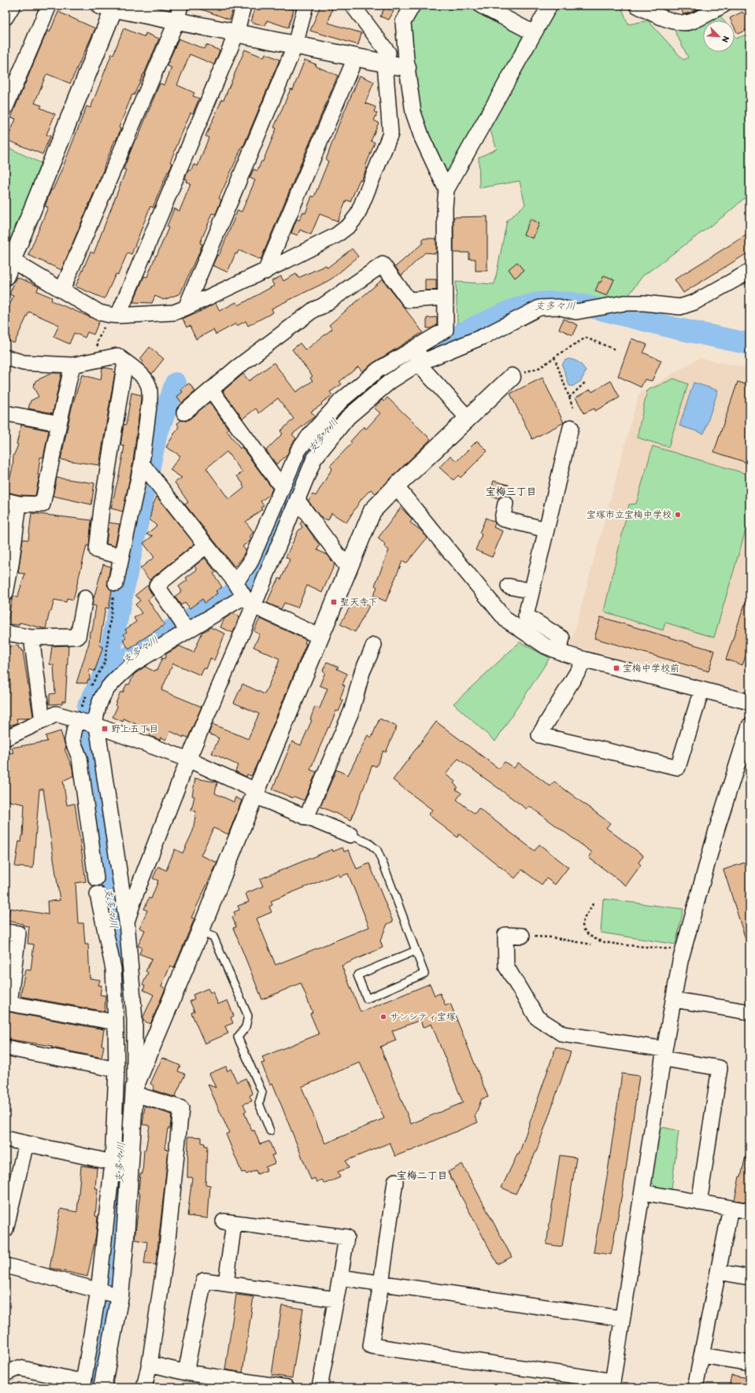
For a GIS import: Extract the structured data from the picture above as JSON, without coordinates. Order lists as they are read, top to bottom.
{
  "districts": ["宝梅三丁目", "宝梅二丁目"],
  "water": ["支多々川"],
  "places": {
    "other": ["宝塚市立宝梅中学校", "サンシティ宝塚"],
    "transit": ["聖天寺下", "宝梅中学校前", "野上五丁目"]
  },
  "north": "bottom right"
}
